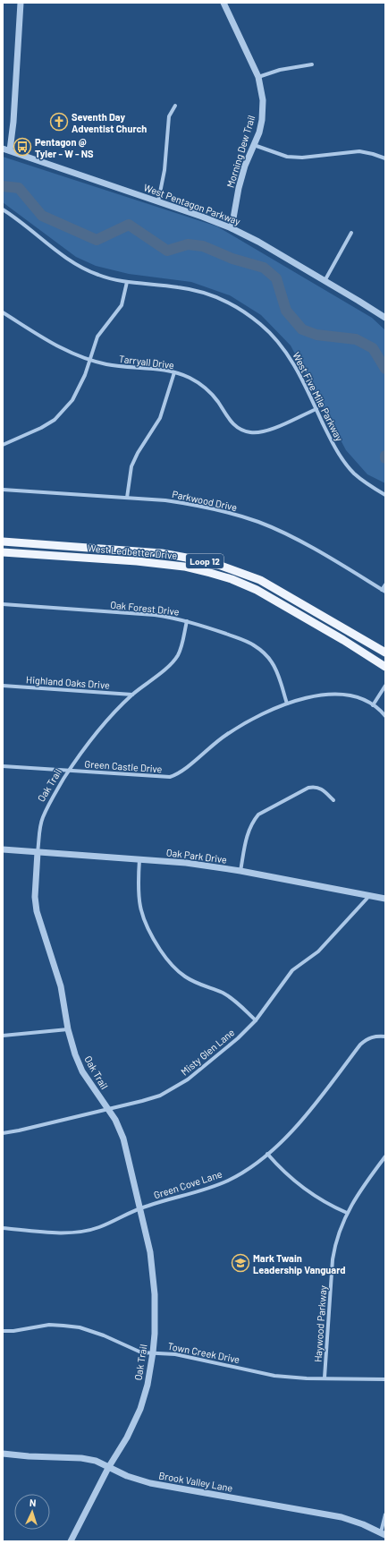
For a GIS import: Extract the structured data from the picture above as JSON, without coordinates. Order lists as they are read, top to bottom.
{
  "streets": {
    "main road": ["West Ledbetter Drive", "Loop 12"],
    "street": [
      "Morning Dew Trail",
      "West Pentagon Parkway",
      "Tarryall Drive",
      "West Five Mile Parkway",
      "Parkwood Drive",
      "Oak Forest Drive",
      "Highland Oaks Drive",
      "Green Castle Drive",
      "Oak Trail",
      "Oak Park Drive",
      "Misty Glen Lane",
      "Green Cove Lane",
      "Haywood Parkway",
      "Town Creek Drive",
      "Brook Valley Lane"
    ]
  },
  "crossings": [
    ["Morning Dew Trail", "West Pentagon Parkway"],
    ["Tarryall Drive", "West Five Mile Parkway"],
    ["Oak Forest Drive", "Green Castle Drive"],
    ["Oak Forest Drive", "Oak Trail"],
    ["Highland Oaks Drive", "Oak Trail"],
    ["Green Castle Drive", "Oak Trail"],
    ["Oak Trail", "Oak Park Drive"],
    ["Oak Trail", "Misty Glen Lane"],
    ["Oak Trail", "Green Cove Lane"],
    ["Oak Trail", "Town Creek Drive"],
    ["Oak Trail", "Brook Valley Lane"],
    ["Oak Park Drive", "Misty Glen Lane"],
    ["Haywood Parkway", "Town Creek Drive"]
  ],
  "places": {
    "church": ["Seventh Day Adventist Church"],
    "bus stop": ["Pentagon @ Tyler - W - NS"],
    "school or university": ["Mark Twain Leadership Vanguard"]
  },
  "north": "top"
}
